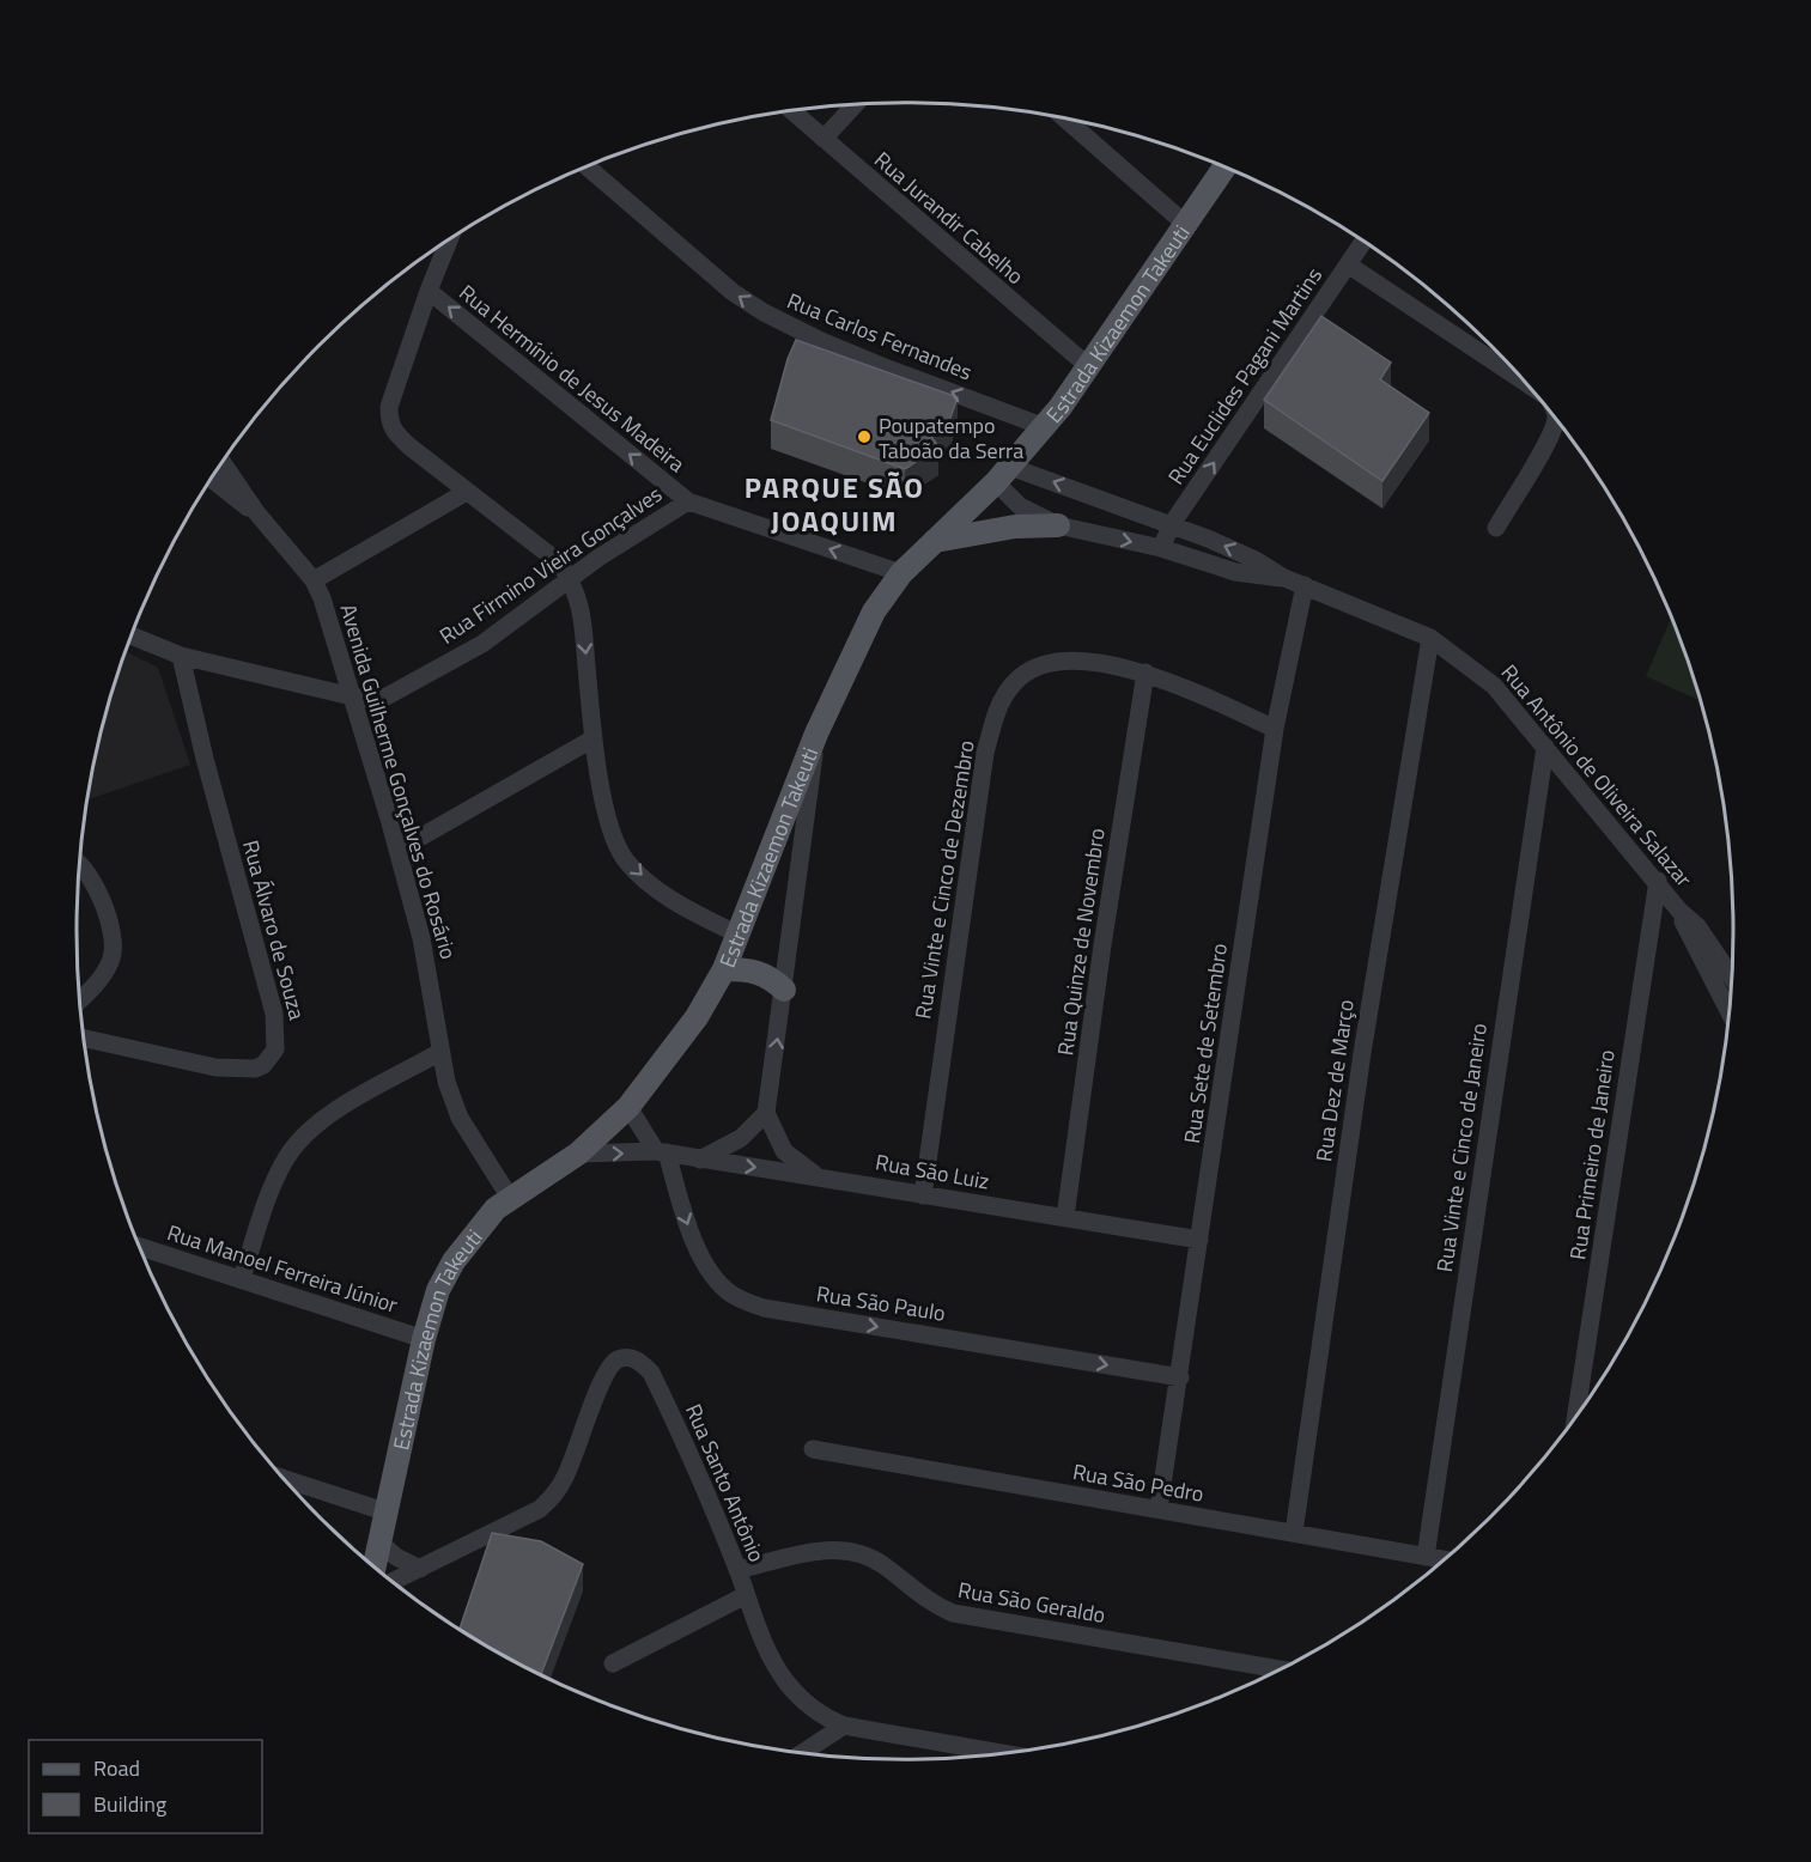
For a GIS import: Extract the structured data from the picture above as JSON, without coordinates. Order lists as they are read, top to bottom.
{
  "streets": {
    "main road": ["Estrada Kizaemon Takeuti"],
    "street": [
      "Rua Jurandir Cabelho",
      "Rua Carlos Fernandes",
      "Rua Euclides Pagani Martins",
      "Rua Hermínio de Jesus Madeira",
      "Rua Firmino Vieira Gonçalves",
      "Rua Antônio de Oliveira Salazar",
      "Avenida Guilherme Gonçalves do Rosário",
      "Rua Vinte e Cinco de Dezembro",
      "Rua Álvaro de Souza",
      "Rua Quinze de Novembro",
      "Rua Sete de Setembro",
      "Rua Dez de Março",
      "Rua Vinte e Cinco de Janeiro",
      "Rua Primeiro de Janeiro",
      "Rua São Luiz",
      "Rua Manoel Ferreira Júnior",
      "Rua São Paulo",
      "Rua Santo Antônio",
      "Rua São Pedro",
      "Rua São Geraldo"
    ]
  },
  "crossings": [
    ["Rua Jurandir Cabelho", "Estrada Kizaemon Takeuti"],
    ["Estrada Kizaemon Takeuti", "Rua Carlos Fernandes"],
    ["Estrada Kizaemon Takeuti", "Rua Firmino Vieira Gonçalves"],
    ["Estrada Kizaemon Takeuti", "Rua Antônio de Oliveira Salazar"],
    ["Estrada Kizaemon Takeuti", "Avenida Guilherme Gonçalves do Rosário"],
    ["Estrada Kizaemon Takeuti", "Rua São Luiz"],
    ["Estrada Kizaemon Takeuti", "Rua Manoel Ferreira Júnior"],
    ["Rua Euclides Pagani Martins", "Rua Antônio de Oliveira Salazar"],
    ["Rua Hermínio de Jesus Madeira", "Rua Firmino Vieira Gonçalves"],
    ["Rua Firmino Vieira Gonçalves", "Avenida Guilherme Gonçalves do Rosário"],
    ["Rua Firmino Vieira Gonçalves", "Rua Álvaro de Souza"],
    ["Rua Antônio de Oliveira Salazar", "Rua Sete de Setembro"],
    ["Rua Antônio de Oliveira Salazar", "Rua Dez de Março"],
    ["Rua Antônio de Oliveira Salazar", "Rua Vinte e Cinco de Janeiro"],
    ["Rua Antônio de Oliveira Salazar", "Rua Primeiro de Janeiro"],
    ["Rua Vinte e Cinco de Dezembro", "Rua Quinze de Novembro"],
    ["Rua Vinte e Cinco de Dezembro", "Rua Sete de Setembro"],
    ["Rua Vinte e Cinco de Dezembro", "Rua São Luiz"],
    ["Rua Quinze de Novembro", "Rua São Luiz"],
    ["Rua Sete de Setembro", "Rua São Luiz"],
    ["Rua Sete de Setembro", "Rua São Paulo"],
    ["Rua Sete de Setembro", "Rua São Pedro"],
    ["Rua Dez de Março", "Rua São Pedro"],
    ["Rua Vinte e Cinco de Janeiro", "Rua São Pedro"],
    ["Rua São Luiz", "Rua São Paulo"],
    ["Rua Santo Antônio", "Rua São Geraldo"]
  ],
  "one_way": ["Rua Carlos Fernandes", "Rua Euclides Pagani Martins", "Rua São Paulo"],
  "districts": ["PARQUE SÃO JOAQUIM"],
  "places": ["Poupatempo Taboão da Serra"],
  "legend": ["Road", "Building"]
}
